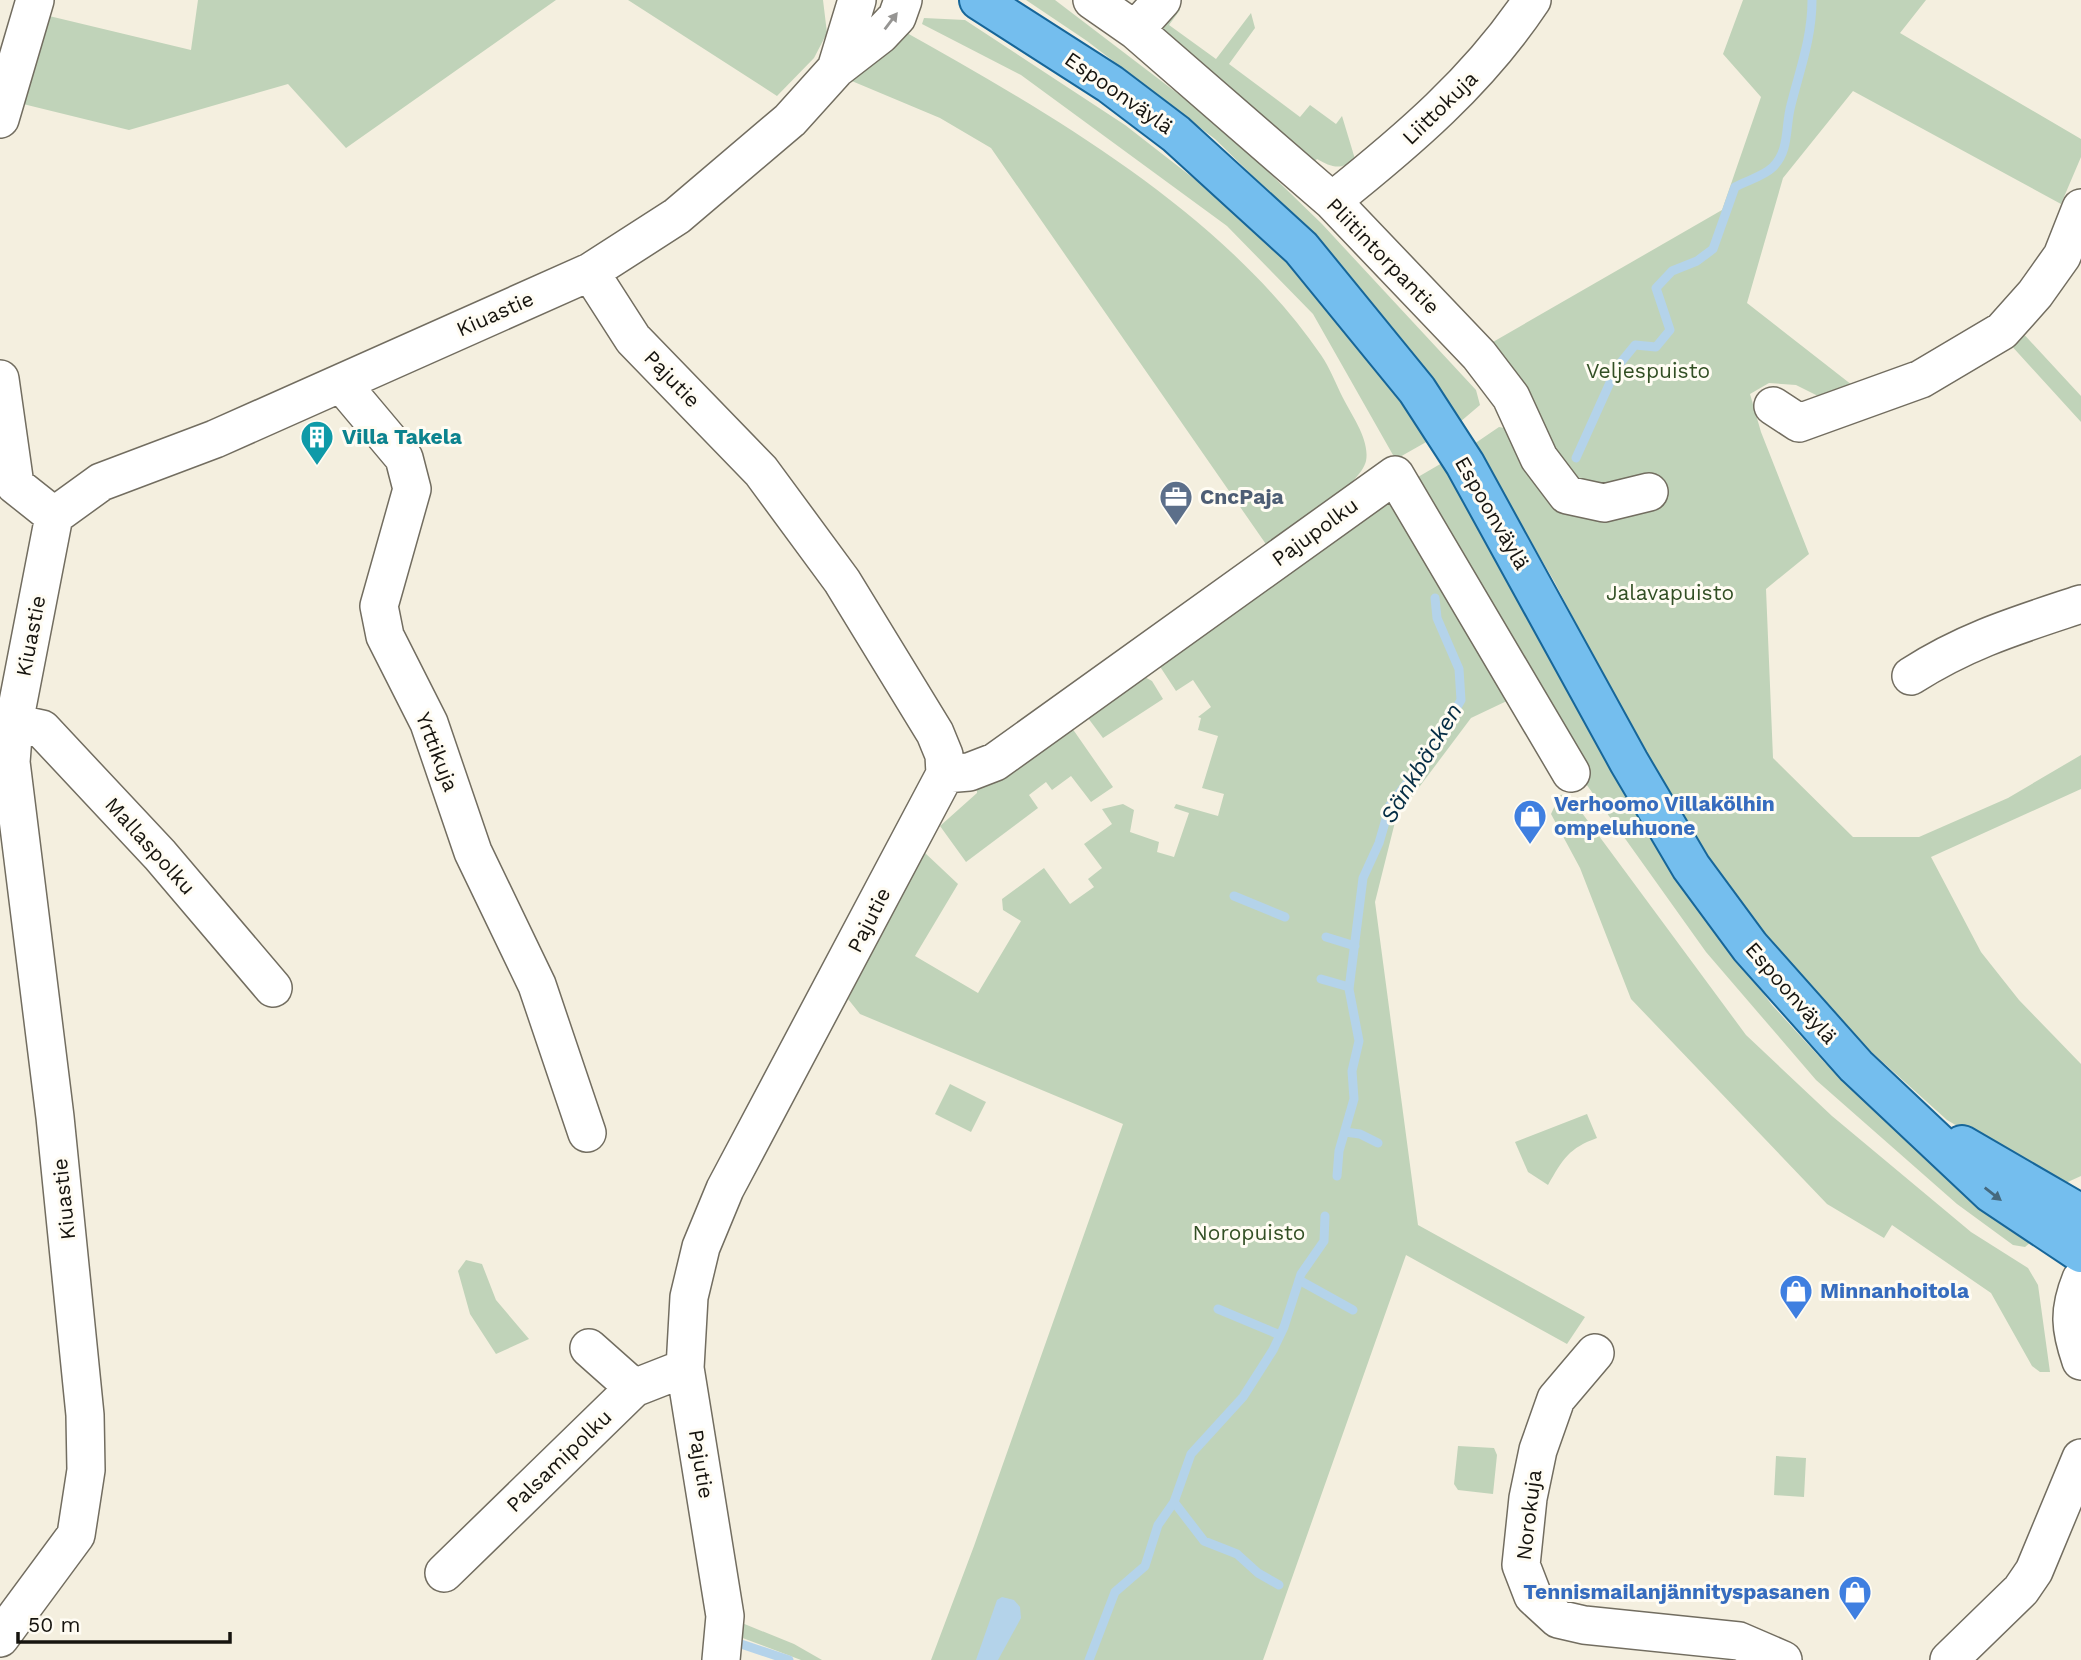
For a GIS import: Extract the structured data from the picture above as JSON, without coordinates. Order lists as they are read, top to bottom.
{
  "streets": {
    "main road": ["Espoonväylä"],
    "street": [
      "Liittokuja",
      "Pliitintorpantie",
      "Kiuastie",
      "Pajutie",
      "Pajupolku",
      "Yrttikuja",
      "Mallaspolku",
      "Palsamipolku",
      "Norokuja"
    ]
  },
  "crossings": [
    ["Liittokuja", "Pliitintorpantie"],
    ["Kiuastie", "Pajutie"],
    ["Kiuastie", "Yrttikuja"],
    ["Kiuastie", "Mallaspolku"],
    ["Pajutie", "Pajupolku"],
    ["Pajutie", "Palsamipolku"]
  ],
  "water": ["Sänkbäcken"],
  "parks": ["Veljespuisto", "Jalavapuisto", "Noropuisto"],
  "places": {
    "building": ["Villa Takela"],
    "office": ["CncPaja"],
    "shop": ["Verhoomo Villakölhin ompeluhuone", "Minnanhoitola", "Tennismailanjännityspasanen"]
  },
  "scale_bar": "50 m"
}
